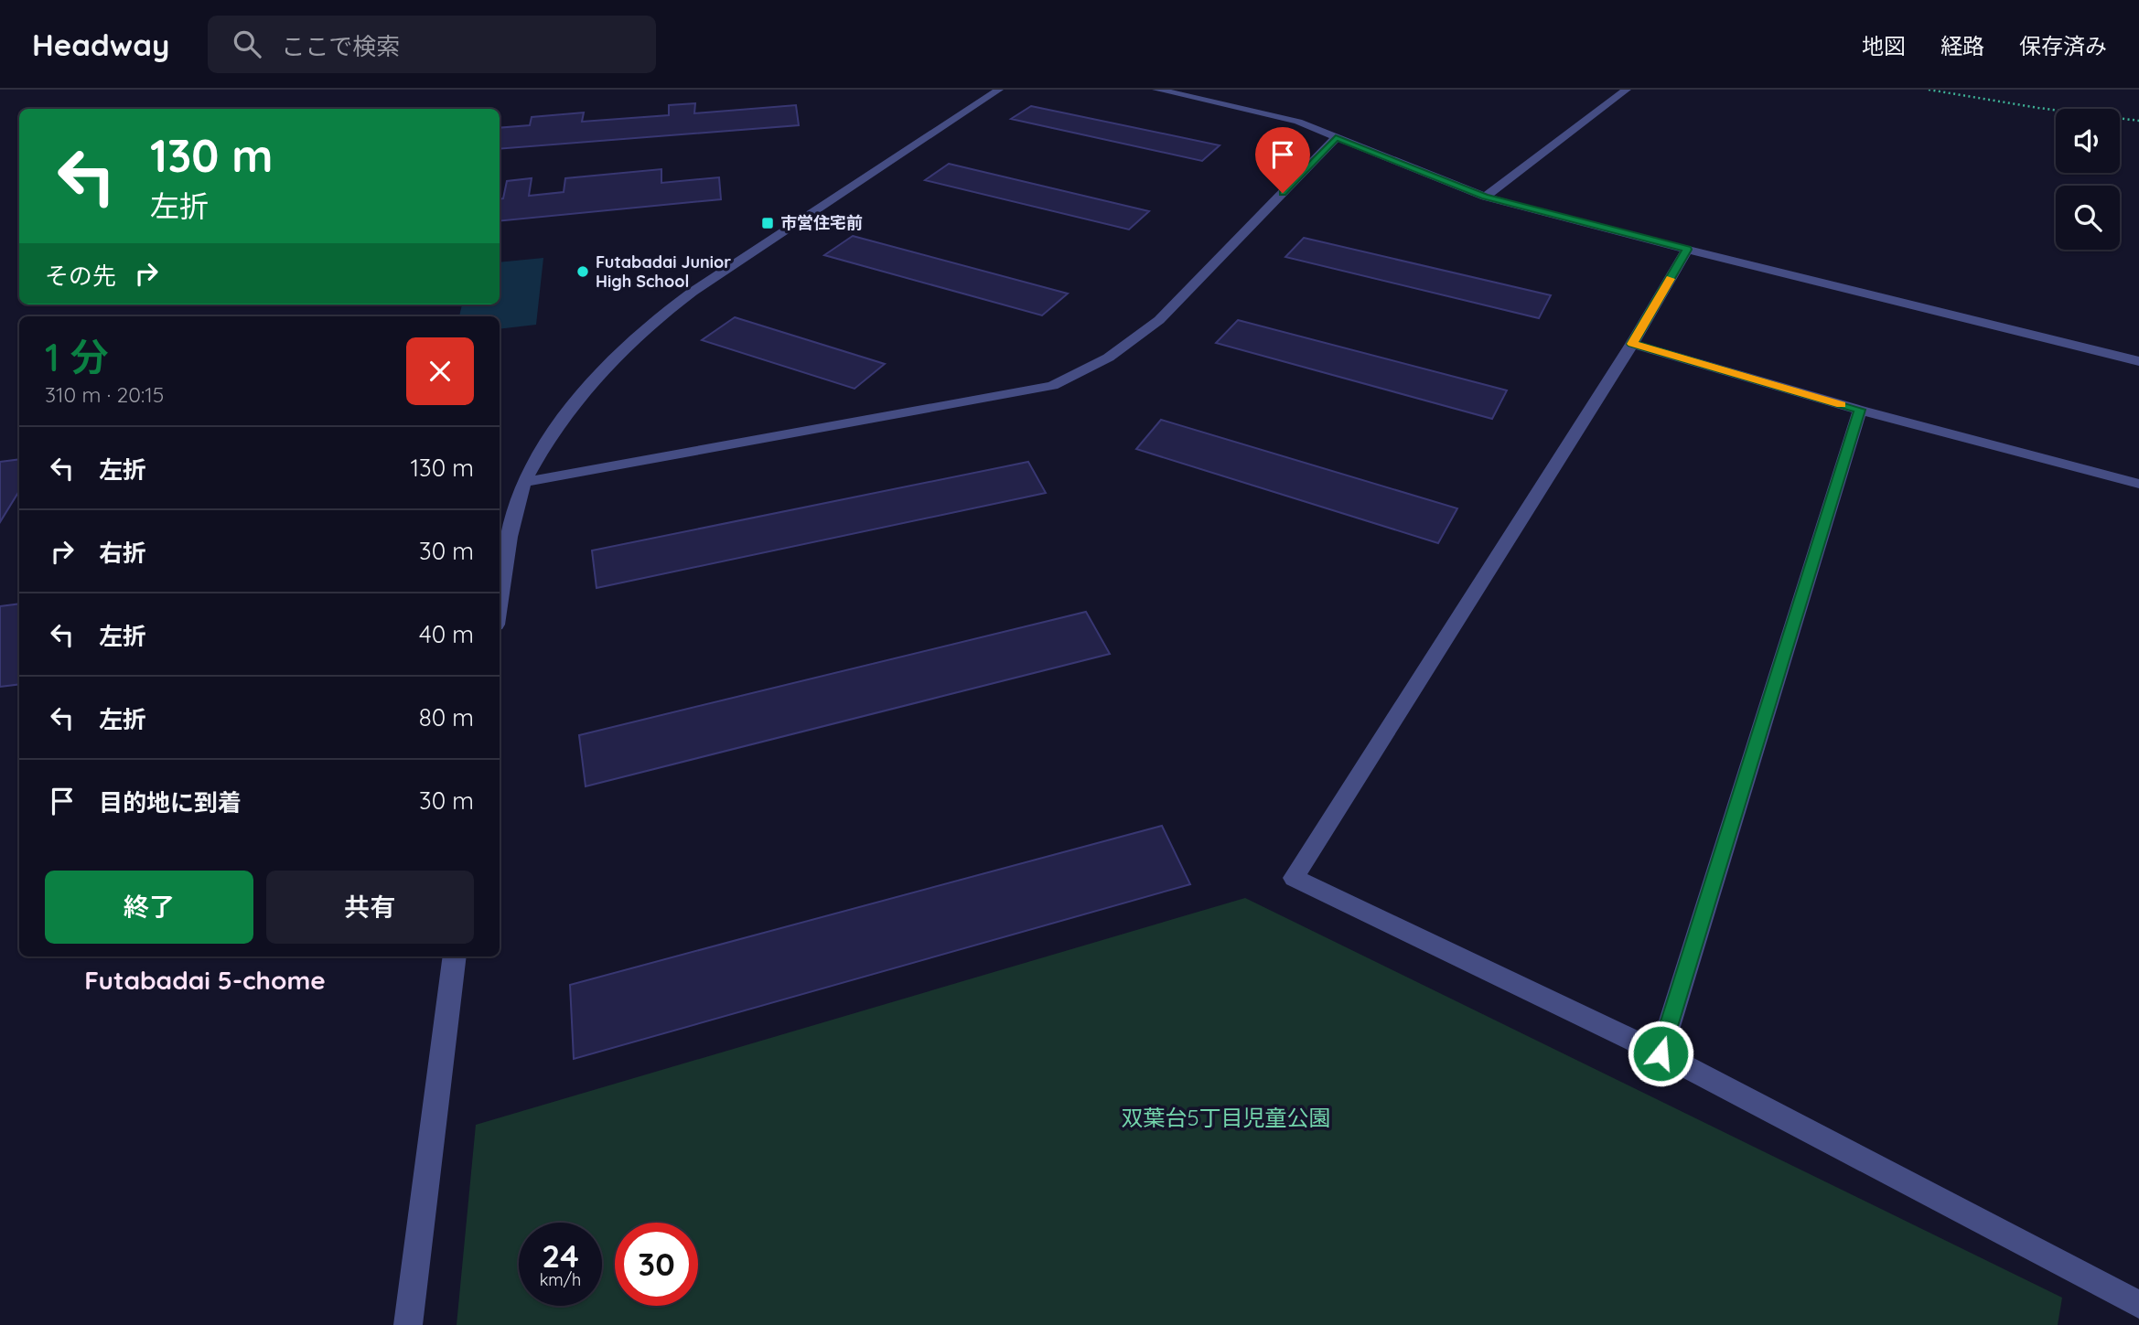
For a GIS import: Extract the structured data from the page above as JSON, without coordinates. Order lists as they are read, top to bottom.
{
  "districts": ["Futabadai 5-chome"],
  "parks": ["双葉台5丁目児童公園"],
  "places": {
    "transit": ["市営住宅前"],
    "other": ["Futabadai Junior High School"]
  },
  "page": {
    "header": "Headway",
    "search": "ここで検索",
    "nav": ["地図", "経路", "保存済み"],
    "turn": ["130 m", "左折"],
    "then": "その先",
    "heading": ["1 分", "310 m · 20:15"],
    "list": [
      {
        "name": "左折",
        "value": "130 m"
      },
      {
        "name": "右折",
        "value": "30 m"
      },
      {
        "name": "左折",
        "value": "40 m"
      },
      {
        "name": "左折",
        "value": "80 m"
      },
      {
        "name": "目的地に到着",
        "value": "30 m"
      }
    ],
    "buttons": ["終了", "共有"],
    "speed": "24 km/h",
    "limit": "30"
  }
}
